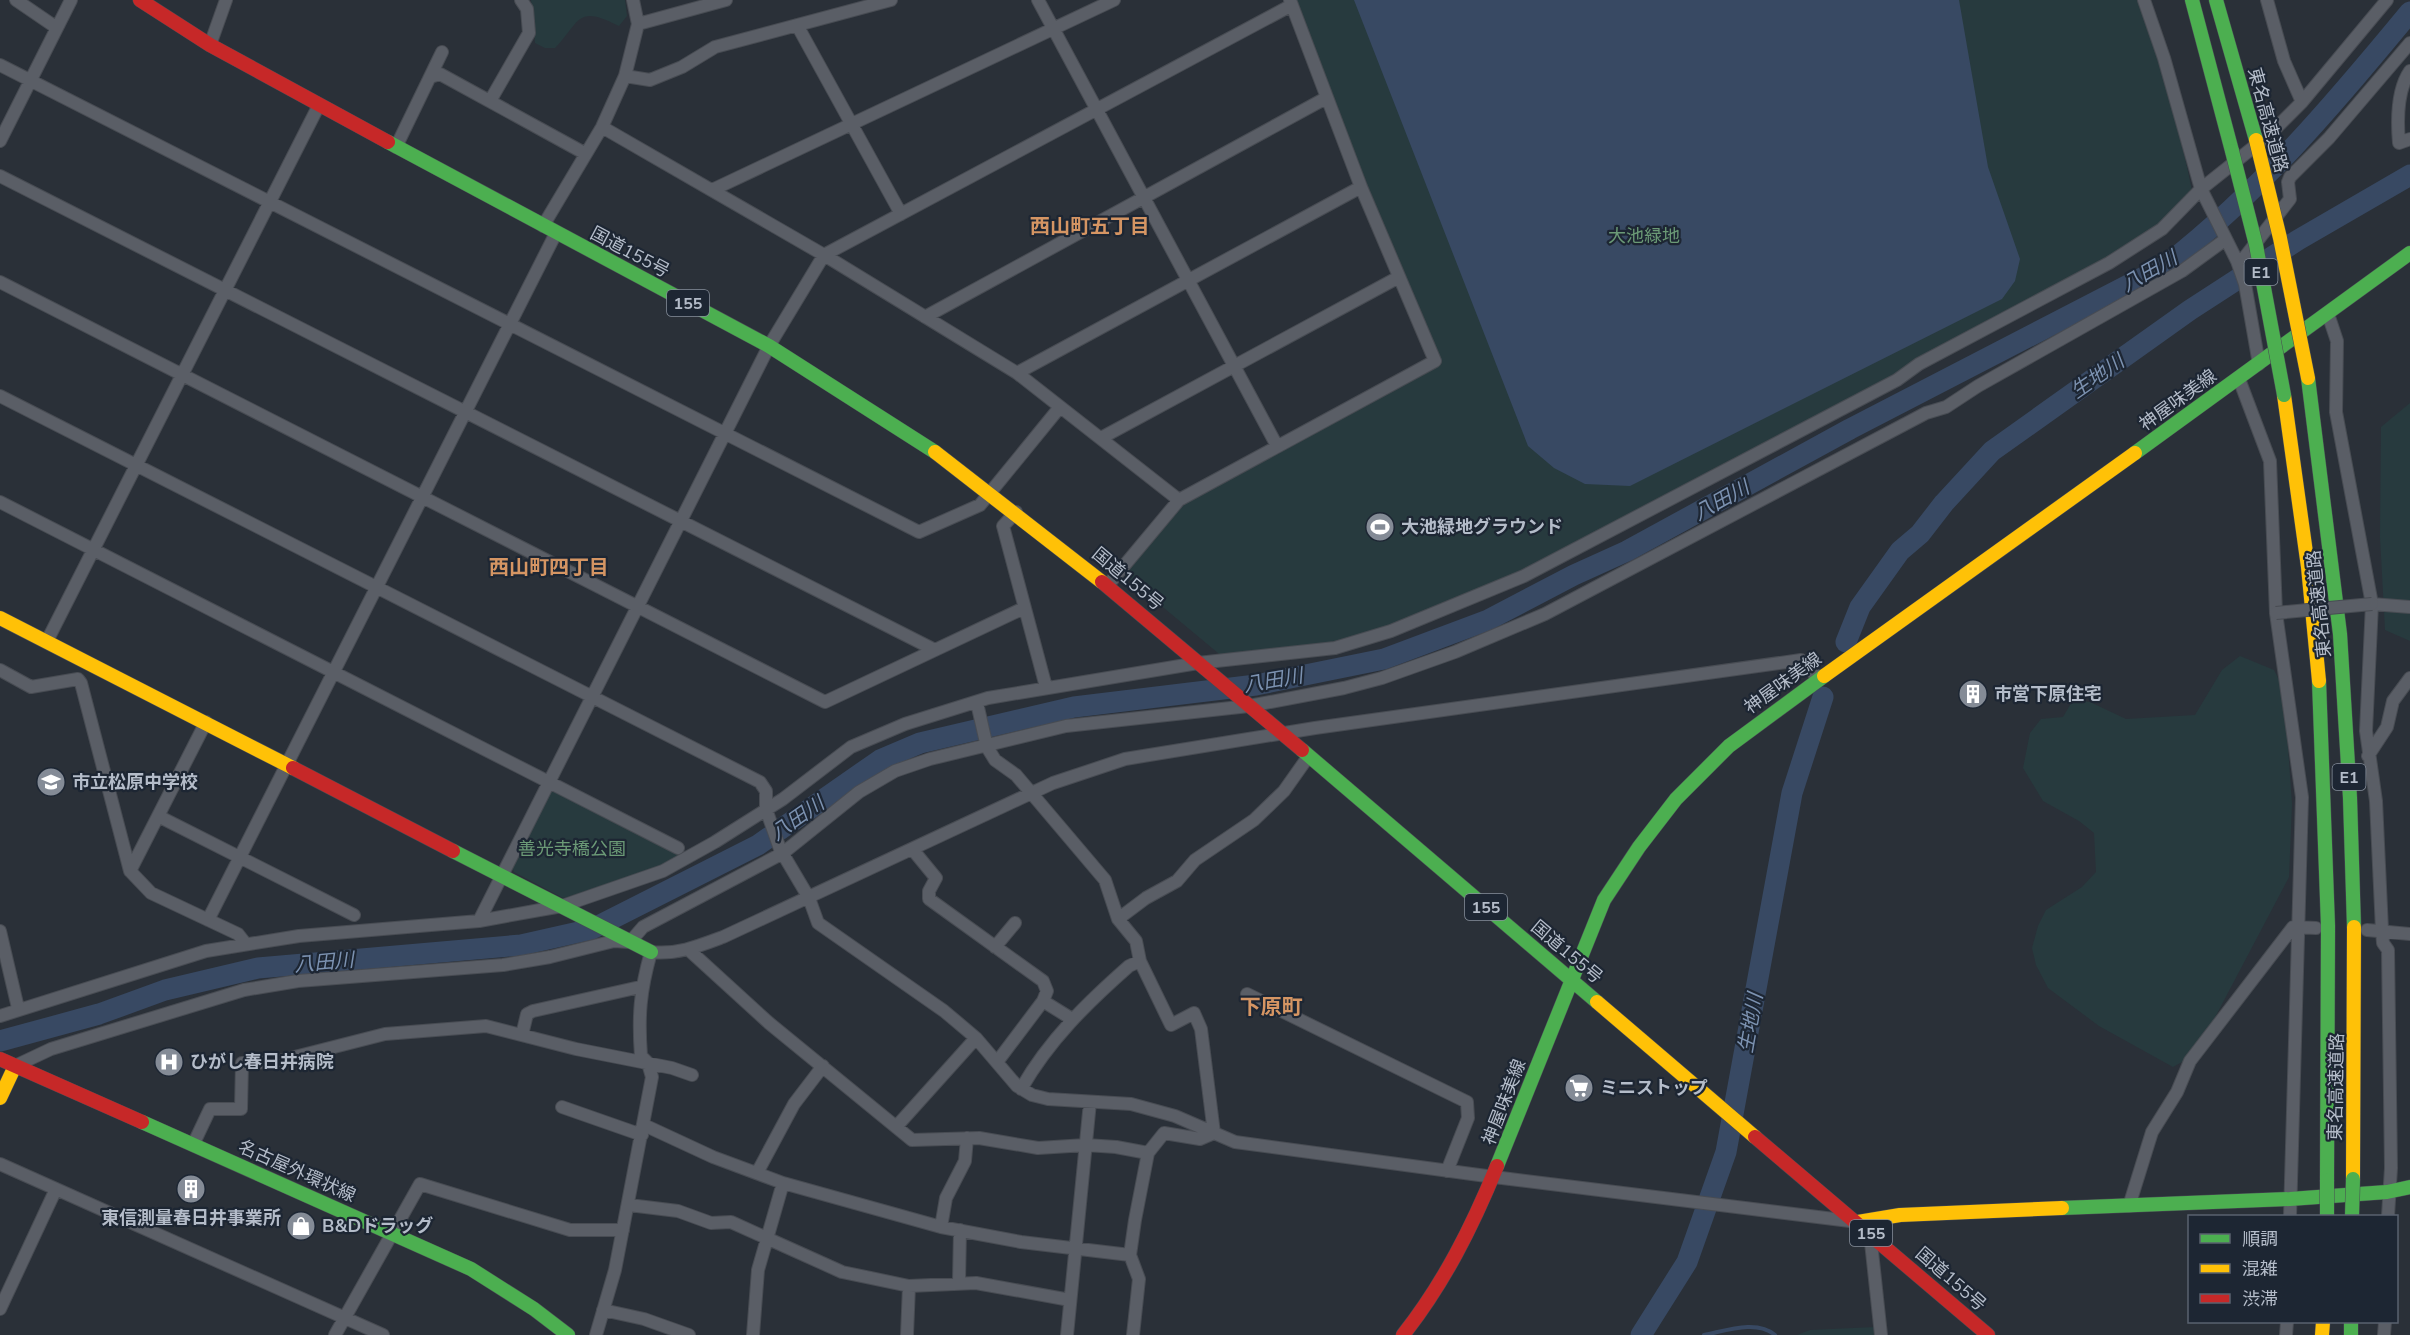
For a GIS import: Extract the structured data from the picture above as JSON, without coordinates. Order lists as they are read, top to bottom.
{
  "streets": {
    "main road": [
      "東名高速道路",
      "国道155号",
      "E1",
      "155",
      "神屋味美線",
      "名古屋外環状線"
    ]
  },
  "crossings": [
    ["国道155号", "神屋味美線"]
  ],
  "districts": ["西山町五丁目", "西山町四丁目", "下原町"],
  "water": ["八田川", "生地川"],
  "parks": ["大池緑地", "善光寺橋公園"],
  "places": {
    "sports": ["大池緑地グラウンド"],
    "building": ["市営下原住宅", "東信測量春日井事業所"],
    "school or university": ["市立松原中学校"],
    "hospital": ["ひがし春日井病院"],
    "supermarket": ["ミニストップ"],
    "shop": ["B&Dドラッグ"]
  },
  "legend": ["順調", "混雑", "渋滞"]
}
